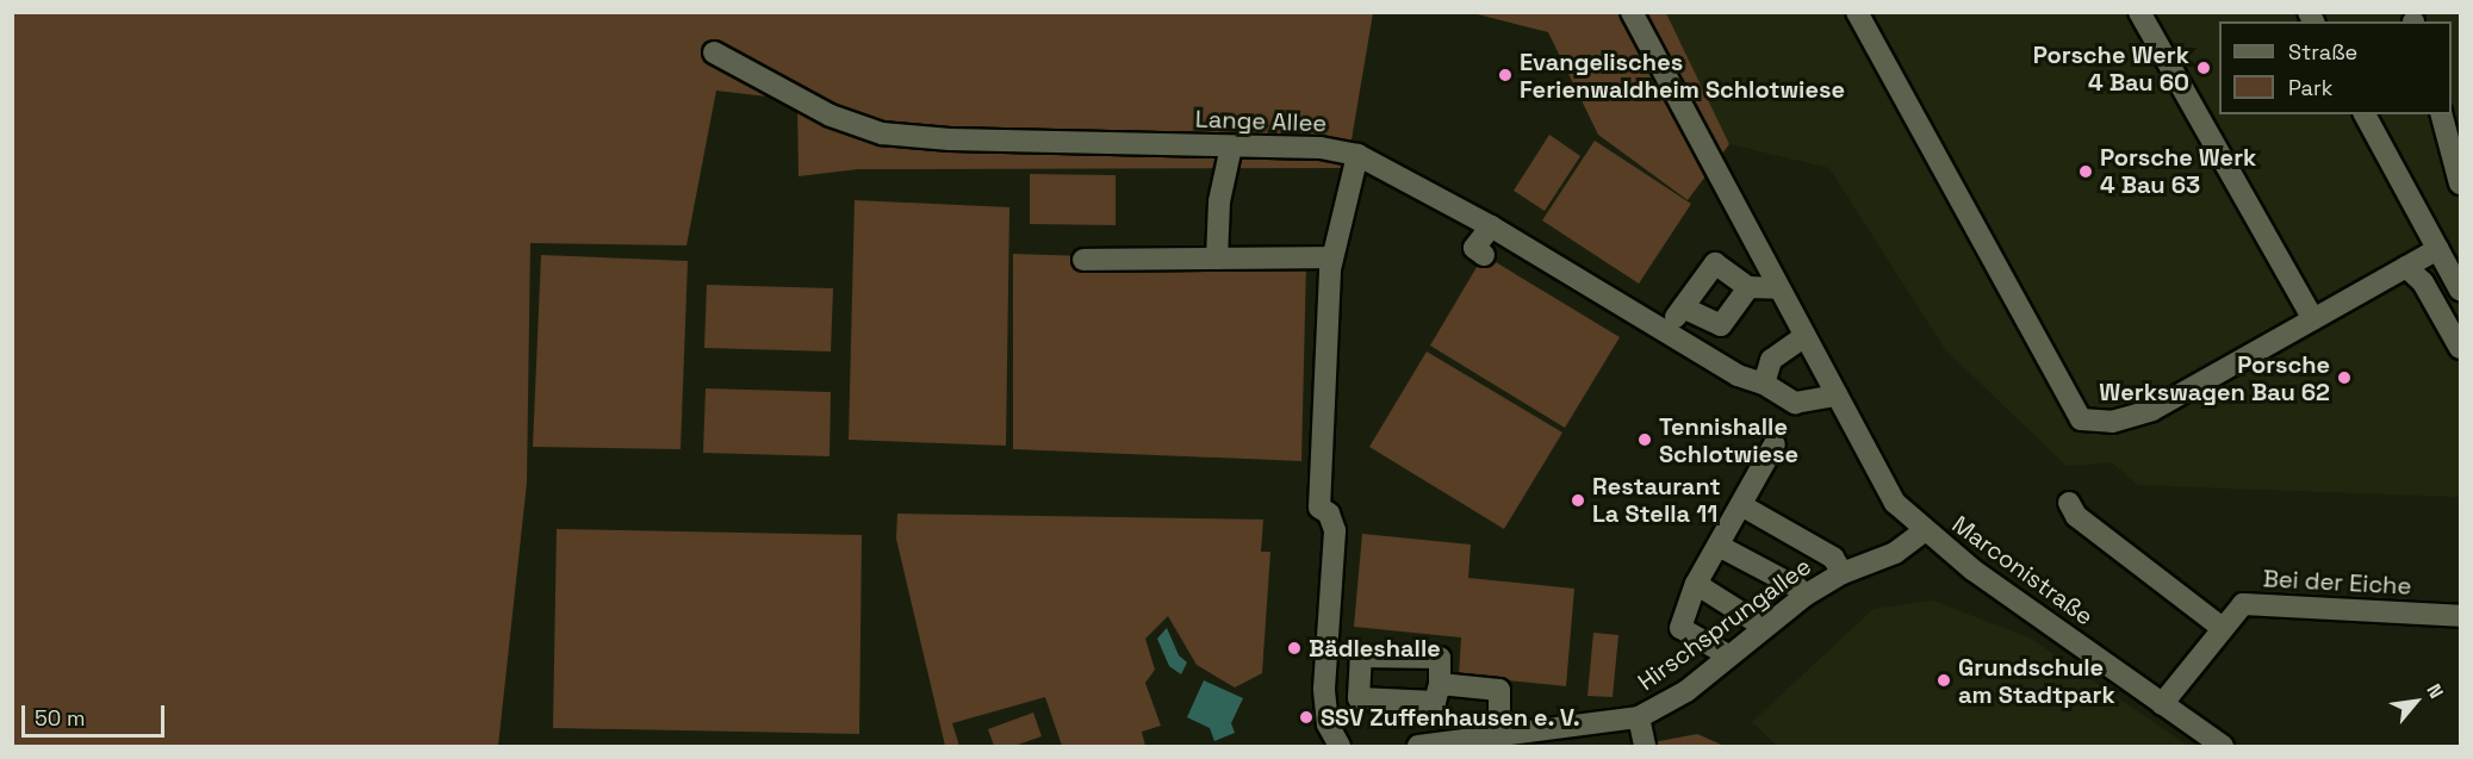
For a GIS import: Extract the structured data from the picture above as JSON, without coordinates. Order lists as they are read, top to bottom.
{
  "streets": {
    "street": [
      "Lange Allee",
      "Marconistraße",
      "Bei der Eiche",
      "Hirschsprungallee"
    ]
  },
  "crossings": [
    ["Marconistraße", "Bei der Eiche"],
    ["Marconistraße", "Hirschsprungallee"]
  ],
  "places": [
    "Porsche Werk 4 Bau 60",
    "Evangelisches Ferienwaldheim Schlotwiese",
    "Porsche Werk 4 Bau 63",
    "Porsche Werkswagen Bau 62",
    "Tennishalle Schlotwiese",
    "Restaurant La Stella 11",
    "Bädleshalle",
    "Grundschule am Stadtpark",
    "SSV Zuffenhausen e. V."
  ],
  "legend": ["Straße", "Park"],
  "scale_bar": "50 m",
  "north": "top right"
}
